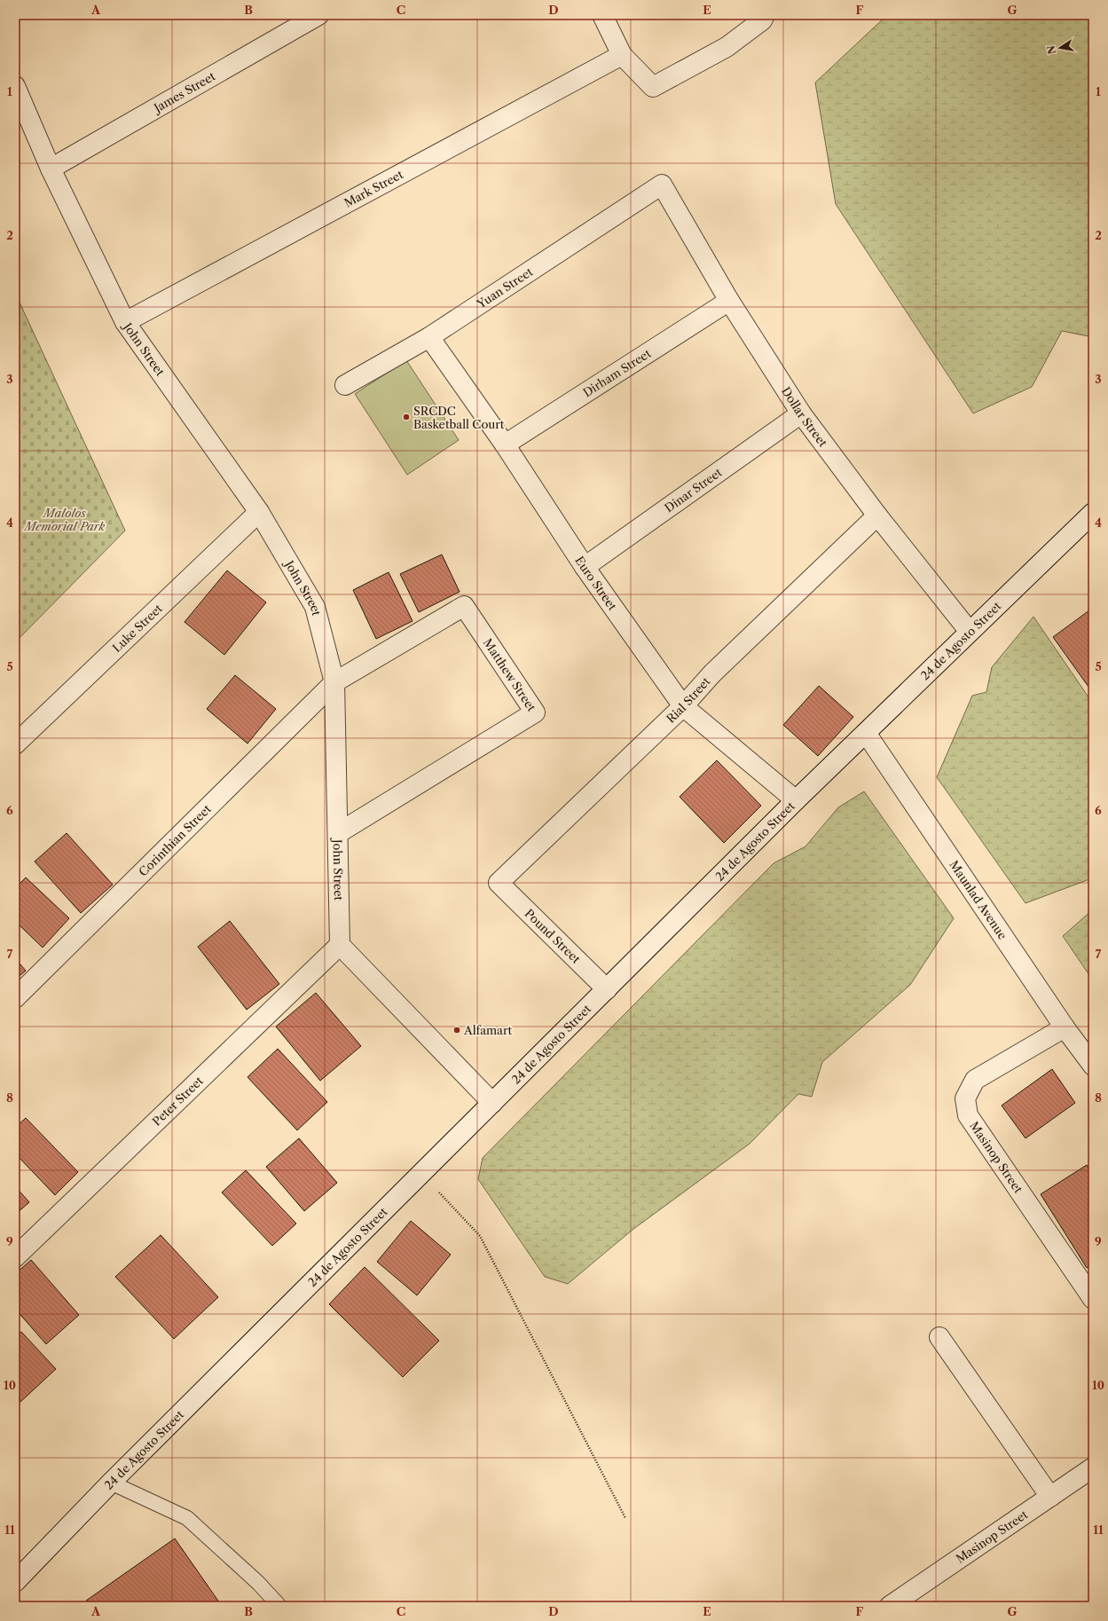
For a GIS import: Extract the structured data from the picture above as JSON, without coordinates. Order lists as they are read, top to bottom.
{
  "streets": {
    "street": [
      "James Street",
      "Mark Street",
      "Yuan Street",
      "John Street",
      "Dirham Street",
      "Dollar Street",
      "Dinar Street",
      "Euro Street",
      "Luke Street",
      "24 de Agosto Street",
      "Matthew Street",
      "Rial Street",
      "Corinthian Street",
      "Maunlad Avenue",
      "Pound Street",
      "Peter Street",
      "Masinop Street"
    ]
  },
  "crossings": [
    ["James Street", "John Street"],
    ["Mark Street", "John Street"],
    ["Yuan Street", "Dollar Street"],
    ["Yuan Street", "Euro Street"],
    ["John Street", "Luke Street"],
    ["John Street", "Matthew Street"],
    ["John Street", "Corinthian Street"],
    ["John Street", "Peter Street"],
    ["Dirham Street", "Dollar Street"],
    ["Dirham Street", "Euro Street"],
    ["Dollar Street", "Dinar Street"],
    ["Dollar Street", "24 de Agosto Street"],
    ["Dollar Street", "Rial Street"],
    ["Dinar Street", "Euro Street"],
    ["Euro Street", "24 de Agosto Street"],
    ["Euro Street", "Rial Street"],
    ["24 de Agosto Street", "Maunlad Avenue"],
    ["24 de Agosto Street", "Pound Street"],
    ["Matthew Street", "Corinthian Street"],
    ["Rial Street", "Pound Street"],
    ["Maunlad Avenue", "Masinop Street"]
  ],
  "parks": ["Malolos Memorial Park"],
  "places": ["SRCDC Basketball Court", "Alfamart"],
  "north": "left",
  "grid": {
    "columns": [
      "A",
      "B",
      "C",
      "D",
      "E",
      "F",
      "G"
    ],
    "rows": [
      "1",
      "2",
      "3",
      "4",
      "5",
      "6",
      "7",
      "8",
      "9",
      "10",
      "11"
    ]
  }
}
